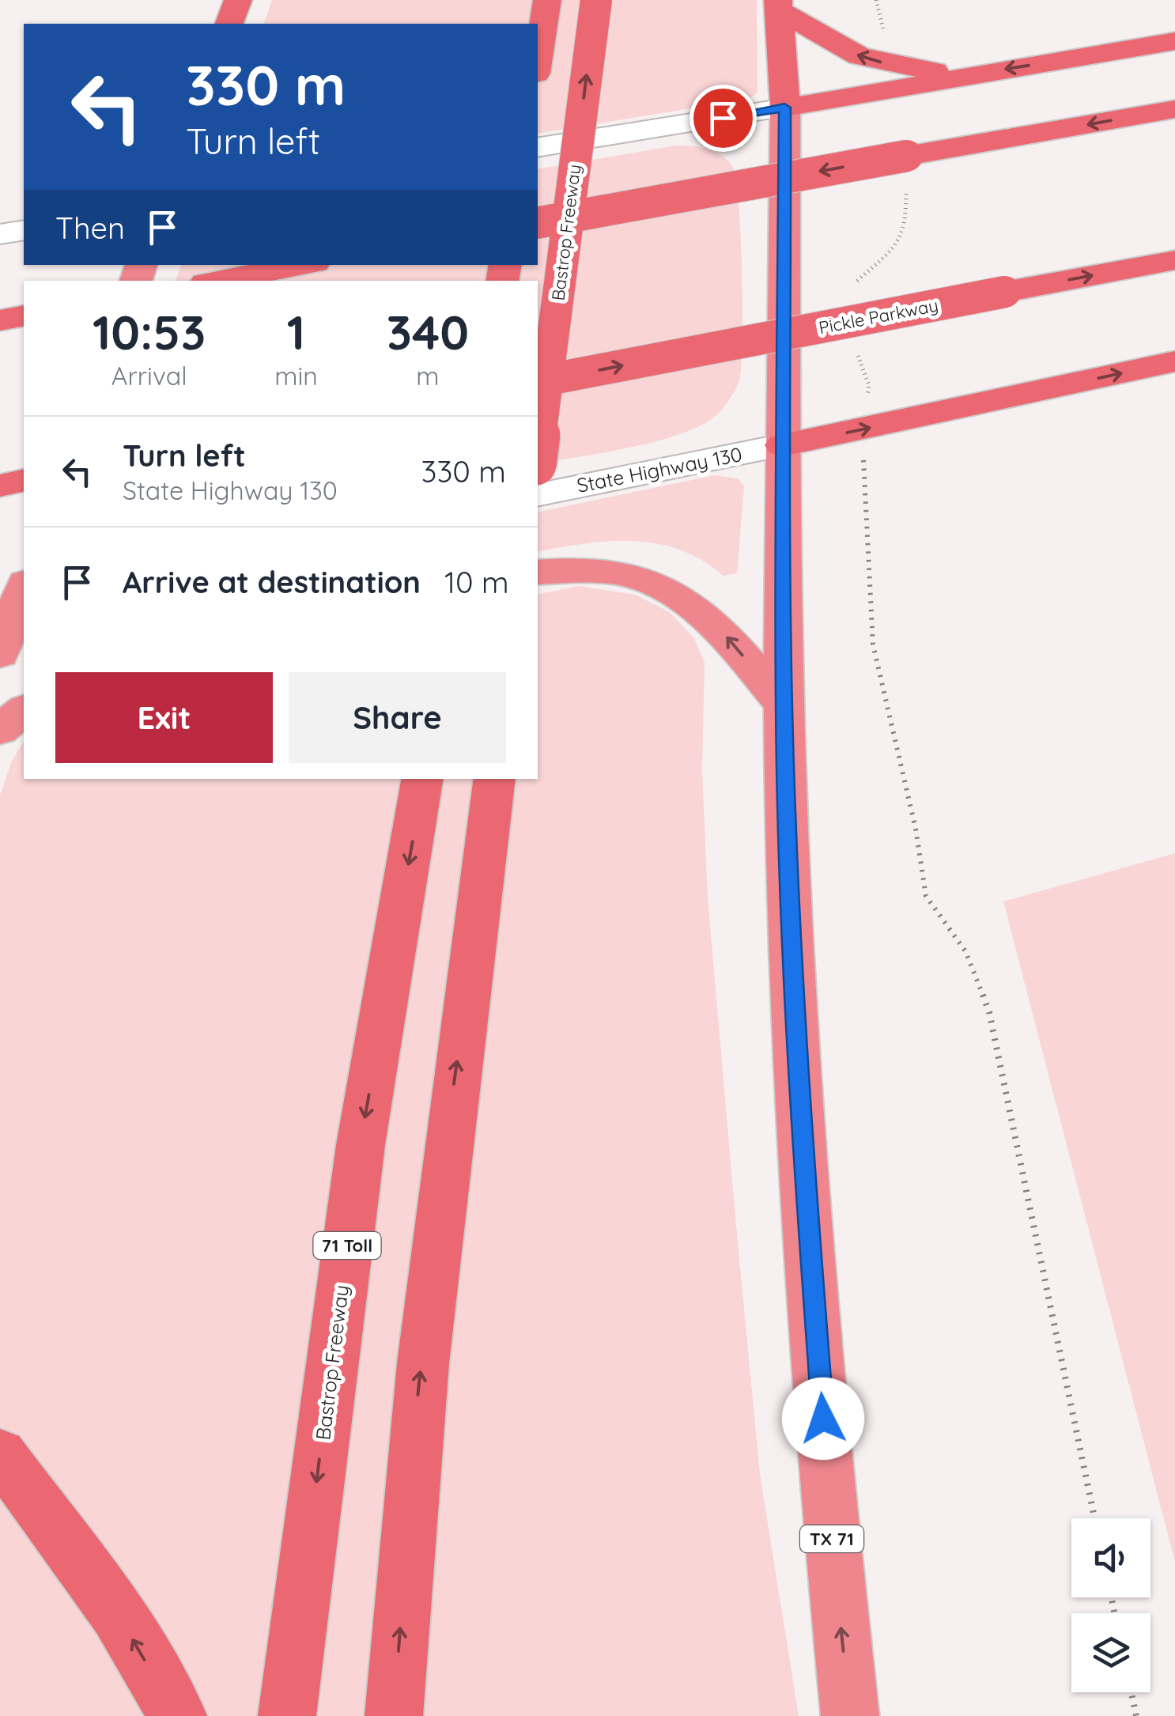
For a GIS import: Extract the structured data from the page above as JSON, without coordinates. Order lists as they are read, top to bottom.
{
  "streets": {
    "highway": [
      "Bastrop Freeway",
      "Pickle Parkway",
      "71 Toll",
      "TX 71"
    ],
    "street": ["State Highway 130"]
  },
  "crossings": [
    ["State Highway 130", "TX 71"]
  ],
  "page": {
    "turn": ["330 m", "Turn left"],
    "then": "Then",
    "eta": [
      "10:53",
      "Arrival",
      "1",
      "min",
      "340",
      "m"
    ],
    "list": [
      {
        "name": "Turn left",
        "note": "State Highway 130",
        "value": "330 m"
      },
      {
        "name": "Arrive at destination",
        "value": "10 m"
      }
    ],
    "buttons": ["Exit", "Share"]
  }
}
